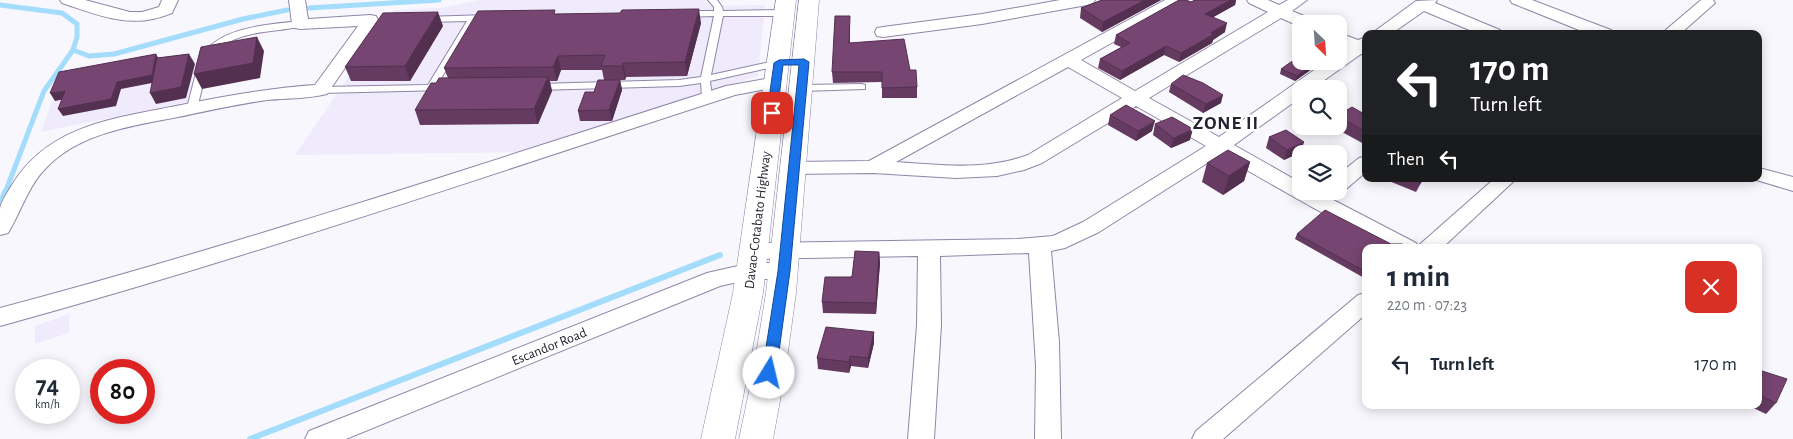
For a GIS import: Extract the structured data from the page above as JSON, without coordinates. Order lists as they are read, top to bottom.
{
  "streets": {
    "highway": ["Davao-Cotabato Highway"],
    "street": ["Escandor Road"]
  },
  "crossings": [
    ["Davao-Cotabato Highway", "Escandor Road"]
  ],
  "districts": ["ZONE II"],
  "north": "bottom right",
  "page": {
    "turn": ["170 m", "Turn left"],
    "then": "Then",
    "heading": ["1 min", "220 m · 07:23"],
    "list": [
      {
        "name": "Turn left",
        "value": "170 m"
      }
    ],
    "speed": "74 km/h",
    "limit": "80"
  }
}
